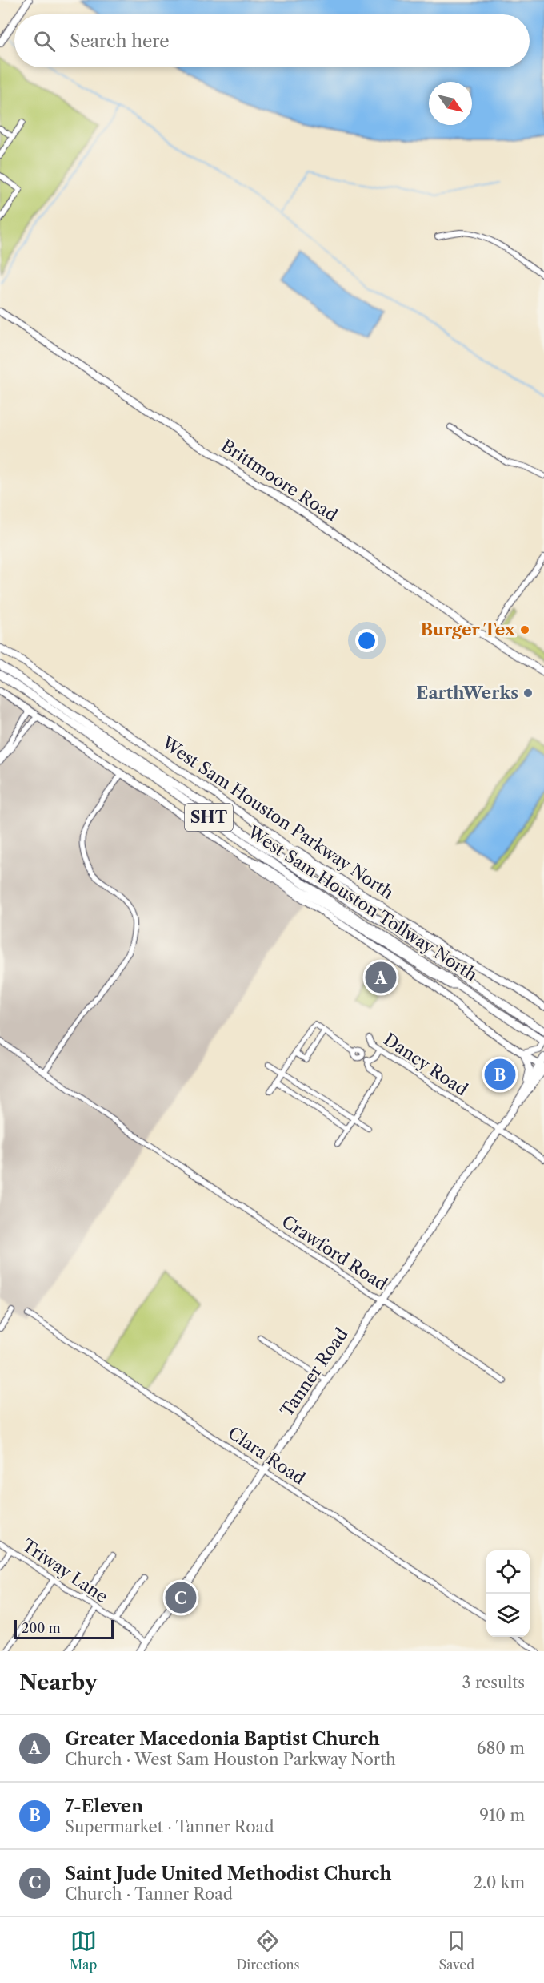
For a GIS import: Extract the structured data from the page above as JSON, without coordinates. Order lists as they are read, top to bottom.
{
  "streets": {
    "highway": ["SHT", "West Sam Houston Tollway North"],
    "main road": ["Brittmoore Road", "West Sam Houston Parkway North", "Tanner Road"],
    "street": [
      "Dancy Road",
      "Crawford Road",
      "Clara Road",
      "Triway Lane"
    ]
  },
  "crossings": [
    ["Dancy Road", "Tanner Road"],
    ["Crawford Road", "Tanner Road"],
    ["Tanner Road", "Clara Road"],
    ["Tanner Road", "Triway Lane"]
  ],
  "places": ["Burger Tex", "EarthWerks"],
  "scale_bar": "200 m",
  "north": "bottom right",
  "page": {
    "search": "Search here",
    "pins": ["A", "B", "C"],
    "scale": "200 m",
    "heading": ["Nearby", "3 results"],
    "list": [
      {
        "mark": "A",
        "name": "Greater Macedonia Baptist Church",
        "note": "Church · West Sam Houston Parkway North",
        "value": "680 m"
      },
      {
        "mark": "B",
        "name": "7-Eleven",
        "note": "Supermarket · Tanner Road",
        "value": "910 m"
      },
      {
        "mark": "C",
        "name": "Saint Jude United Methodist Church",
        "note": "Church · Tanner Road",
        "value": "2.0 km"
      }
    ],
    "nav": ["Map", "Directions", "Saved"]
  }
}
